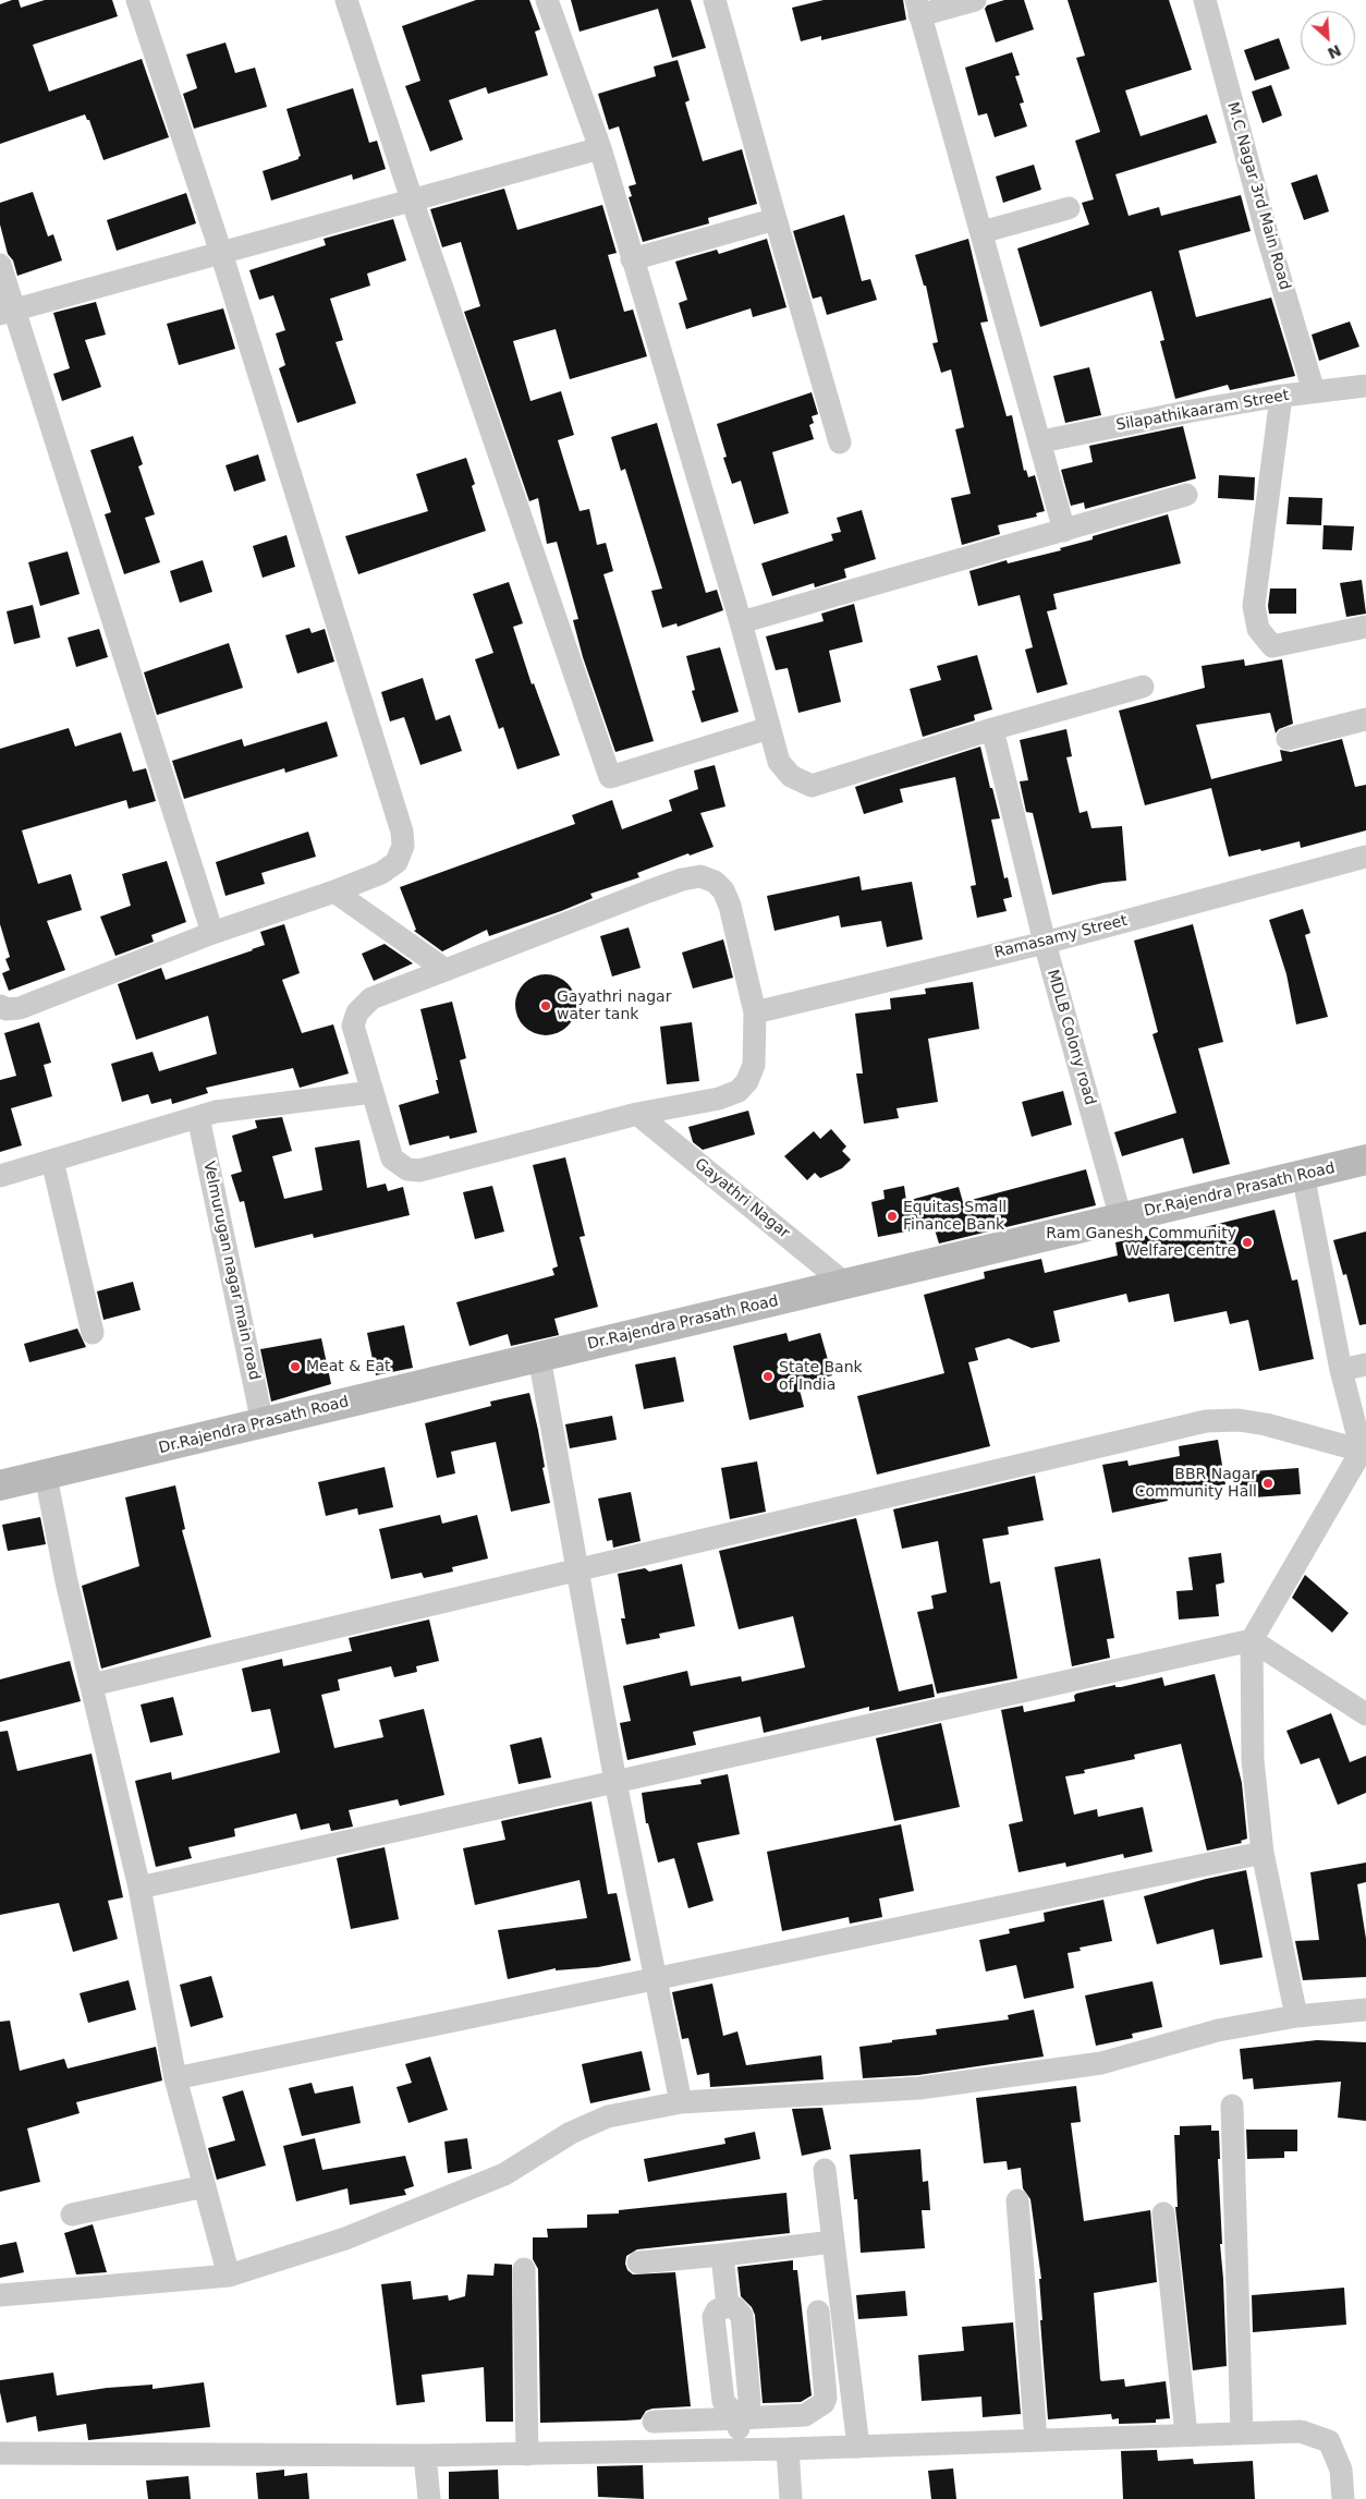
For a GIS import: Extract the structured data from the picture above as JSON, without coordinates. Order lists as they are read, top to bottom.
{
  "streets": {
    "street": [
      "M.C Nagar 3rd Main Road",
      "Silapathikaaram Street",
      "Ramasamy Street",
      "MDLB Colony road",
      "Dr.Rajendra Prasath Road",
      "Gayathri Nagar",
      "Velmurugan nagar main road"
    ]
  },
  "crossings": [
    ["M.C Nagar 3rd Main Road", "Silapathikaaram Street"],
    ["Ramasamy Street", "MDLB Colony road"],
    ["MDLB Colony road", "Dr.Rajendra Prasath Road"],
    ["Dr.Rajendra Prasath Road", "Gayathri Nagar"],
    ["Dr.Rajendra Prasath Road", "Velmurugan nagar main road"]
  ],
  "places": [
    "Gayathri nagar water tank",
    "Equitas Small Finance Bank",
    "Ram Ganesh Community Welfare centre",
    "Meat & Eat",
    "State Bank of India",
    "BBR Nagar Community Hall"
  ],
  "north": "bottom right"
}
